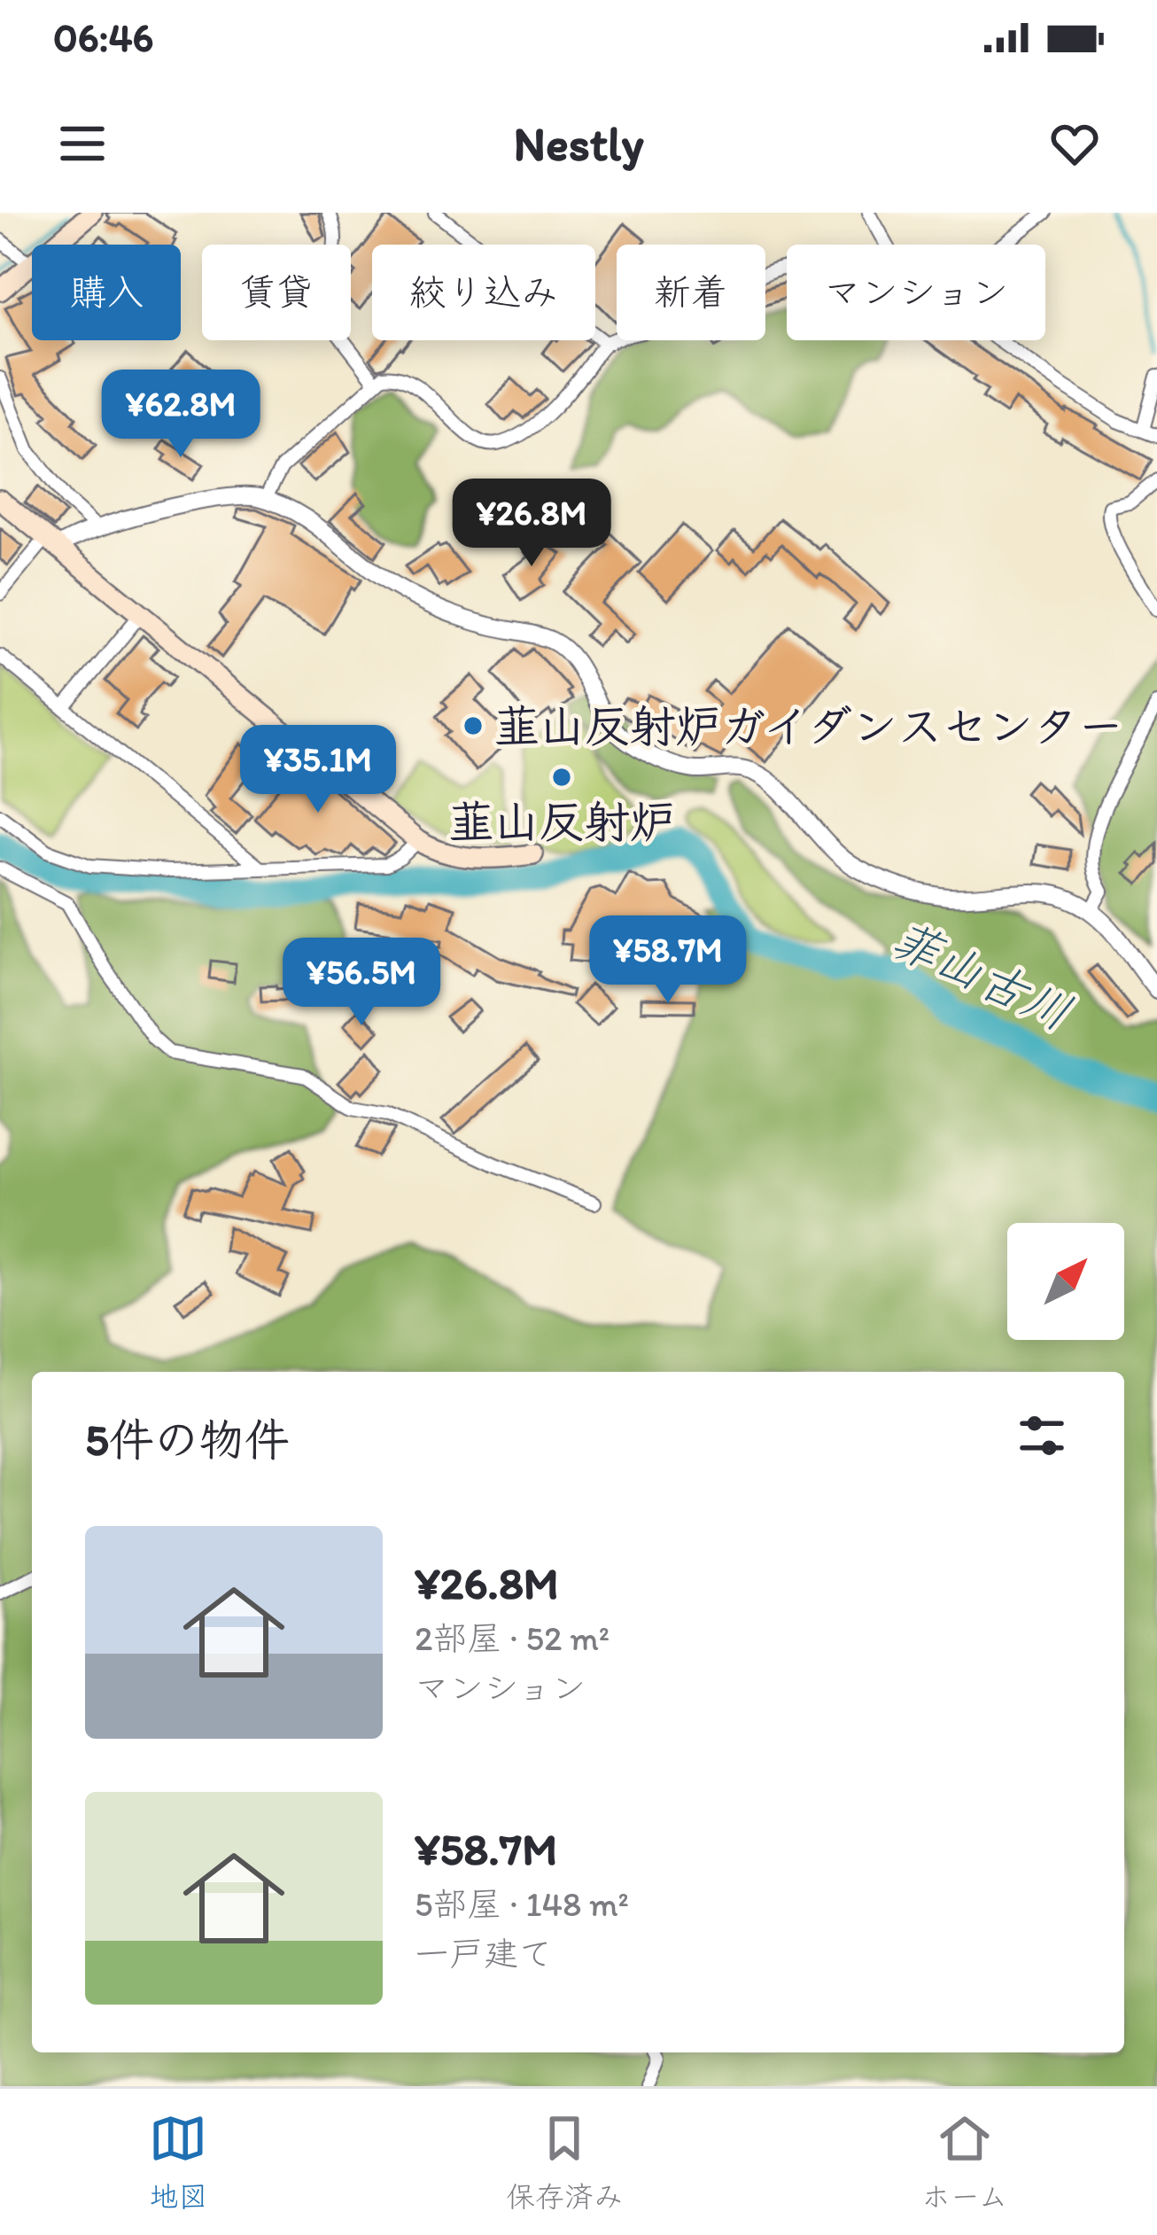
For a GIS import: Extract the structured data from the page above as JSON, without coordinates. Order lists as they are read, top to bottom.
{
  "water": ["菲山古川"],
  "places": ["韮山反射炉ガイダンスセンター", "韮山反射炉"],
  "north": "top right",
  "page": {
    "status": "06:46",
    "header": "Nestly",
    "chip": [
      "購入",
      "賃貸",
      "絞り込み",
      "新着",
      "マンション"
    ],
    "price": [
      "¥62.8M",
      "¥26.8M",
      "¥35.1M",
      "¥58.7M",
      "¥56.5M"
    ],
    "heading": "5件の物件",
    "list": [
      {
        "name": "¥26.8M",
        "note": "2部屋 · 52 m² · マンション"
      },
      {
        "name": "¥58.7M",
        "note": "5部屋 · 148 m² · 一戸建て"
      }
    ],
    "tabs": ["地図", "保存済み", "ホーム"]
  }
}
